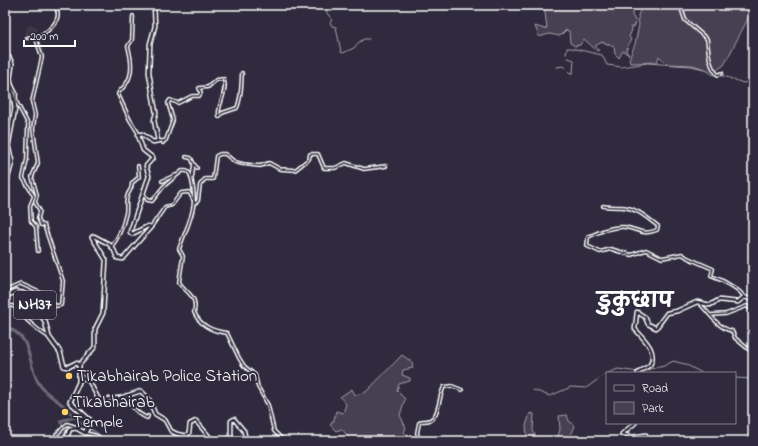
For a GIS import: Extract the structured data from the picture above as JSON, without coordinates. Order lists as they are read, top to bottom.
{
  "streets": {
    "main road": ["NH37"]
  },
  "districts": ["डुकुछाप"],
  "places": ["Tikabhairab Police Station", "Tikabhairab Temple"],
  "legend": ["Road", "Park"],
  "scale_bar": "200 m"
}
